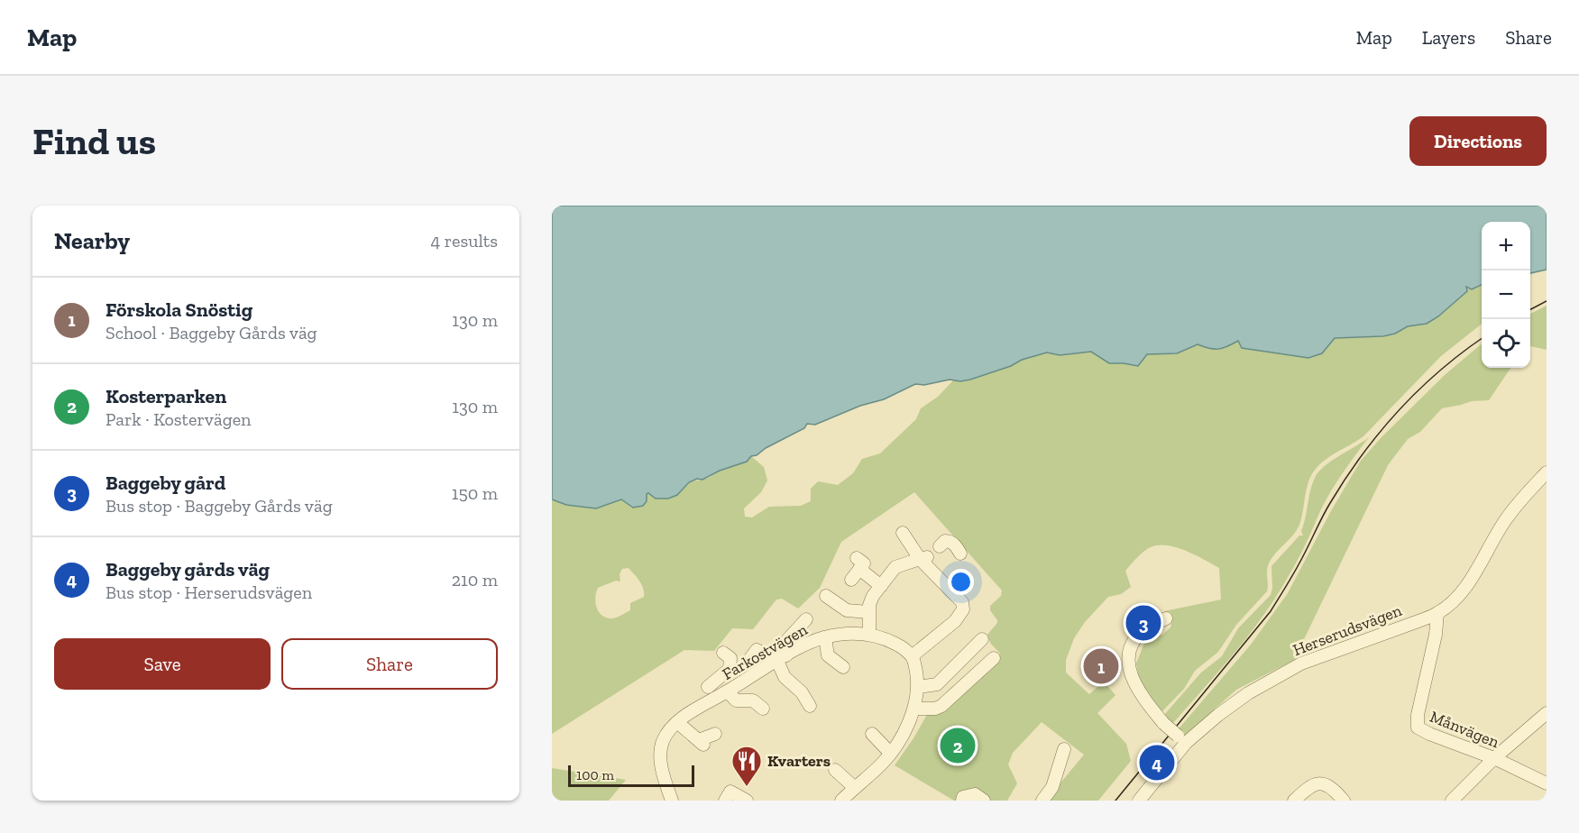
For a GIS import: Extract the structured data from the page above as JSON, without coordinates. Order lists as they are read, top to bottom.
{
  "streets": {
    "street": ["Herserudsvägen", "Farkostvägen", "Månvägen"]
  },
  "crossings": [
    ["Herserudsvägen", "Månvägen"]
  ],
  "places": {
    "restaurant": ["Kvarters"]
  },
  "scale_bar": "100 m",
  "page": {
    "header": "Map",
    "nav": ["Map", "Layers", "Share"],
    "buttons": [
      "Directions",
      ["Save", "Share"]
    ],
    "title": "Find us",
    "heading": ["Nearby", "4 results"],
    "map_buttons": ["+", "−"],
    "list": [
      {
        "mark": "1",
        "name": "Förskola Snöstig",
        "note": "School · Baggeby Gårds väg",
        "value": "130 m"
      },
      {
        "mark": "2",
        "name": "Kosterparken",
        "note": "Park · Kostervägen",
        "value": "130 m"
      },
      {
        "mark": "3",
        "name": "Baggeby gård",
        "note": "Bus stop · Baggeby Gårds väg",
        "value": "150 m"
      },
      {
        "mark": "4",
        "name": "Baggeby gårds väg",
        "note": "Bus stop · Herserudsvägen",
        "value": "210 m"
      }
    ],
    "pins": [
      "3",
      "1",
      "2",
      "4"
    ],
    "scale": "100 m"
  }
}
